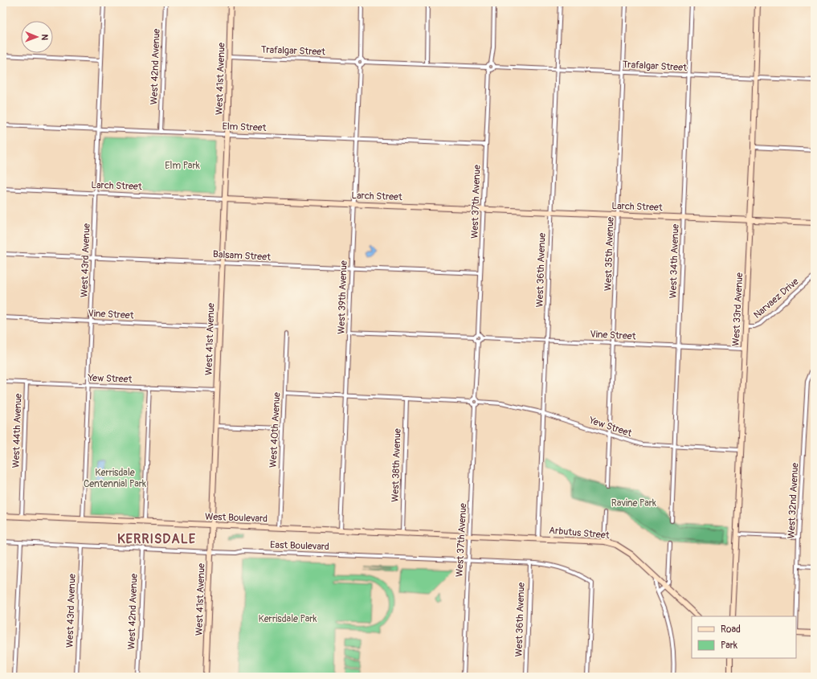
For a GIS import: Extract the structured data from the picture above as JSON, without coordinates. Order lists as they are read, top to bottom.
{
  "streets": {
    "street": [
      "Trafalgar Street",
      "West 42nd Avenue",
      "West 41st Avenue",
      "Elm Street",
      "Larch Street",
      "West 37th Avenue",
      "West 35th Avenue",
      "Balsam Street",
      "West 43rd Avenue",
      "West 34th Avenue",
      "West 36th Avenue",
      "West 39th Avenue",
      "Narvaez Drive",
      "West 33rd Avenue",
      "Vine Street",
      "Yew Street",
      "West 40th Avenue",
      "West 44th Avenue",
      "West 38th Avenue",
      "West 32nd Avenue",
      "West Boulevard",
      "Arbutus Street",
      "East Boulevard"
    ]
  },
  "crossings": [
    ["Trafalgar Street", "West 41st Avenue"],
    ["Trafalgar Street", "West 35th Avenue"],
    ["Trafalgar Street", "West 34th Avenue"],
    ["Trafalgar Street", "West 36th Avenue"],
    ["Trafalgar Street", "West 33rd Avenue"],
    ["West 42nd Avenue", "Elm Street"],
    ["West 42nd Avenue", "East Boulevard"],
    ["West 41st Avenue", "Elm Street"],
    ["West 41st Avenue", "Larch Street"],
    ["West 41st Avenue", "Balsam Street"],
    ["West 41st Avenue", "Vine Street"],
    ["West 41st Avenue", "Yew Street"],
    ["West 41st Avenue", "West Boulevard"],
    ["West 41st Avenue", "East Boulevard"],
    ["Elm Street", "West 37th Avenue"],
    ["Elm Street", "West 43rd Avenue"],
    ["Elm Street", "West 39th Avenue"],
    ["Larch Street", "West 37th Avenue"],
    ["Larch Street", "West 35th Avenue"],
    ["Larch Street", "West 43rd Avenue"],
    ["Larch Street", "West 34th Avenue"],
    ["Larch Street", "West 36th Avenue"],
    ["Larch Street", "West 39th Avenue"],
    ["Larch Street", "West 33rd Avenue"],
    ["West 37th Avenue", "Balsam Street"],
    ["West 37th Avenue", "West Boulevard"],
    ["West 37th Avenue", "Arbutus Street"],
    ["West 37th Avenue", "East Boulevard"],
    ["West 35th Avenue", "Vine Street"],
    ["West 35th Avenue", "Yew Street"],
    ["Balsam Street", "West 43rd Avenue"],
    ["Balsam Street", "West 39th Avenue"],
    ["West 43rd Avenue", "Vine Street"],
    ["West 43rd Avenue", "Yew Street"],
    ["West 43rd Avenue", "West Boulevard"],
    ["West 43rd Avenue", "East Boulevard"],
    ["West 34th Avenue", "Vine Street"],
    ["West 34th Avenue", "Yew Street"],
    ["West 36th Avenue", "Vine Street"],
    ["West 36th Avenue", "Yew Street"],
    ["West 36th Avenue", "Arbutus Street"],
    ["West 36th Avenue", "East Boulevard"],
    ["West 39th Avenue", "West Boulevard"],
    ["Narvaez Drive", "West 33rd Avenue"],
    ["West 33rd Avenue", "Vine Street"],
    ["West 33rd Avenue", "Yew Street"],
    ["Yew Street", "West 44th Avenue"],
    ["West 40th Avenue", "West Boulevard"],
    ["West 44th Avenue", "West Boulevard"],
    ["West 38th Avenue", "West Boulevard"],
    ["West Boulevard", "Arbutus Street"]
  ],
  "districts": ["KERRISDALE"],
  "parks": [
    "Elm Park",
    "Kerrisdale Centennial Park",
    "Ravine Park",
    "Kerrisdale Park"
  ],
  "legend": ["Road", "Park"],
  "north": "right"
}
